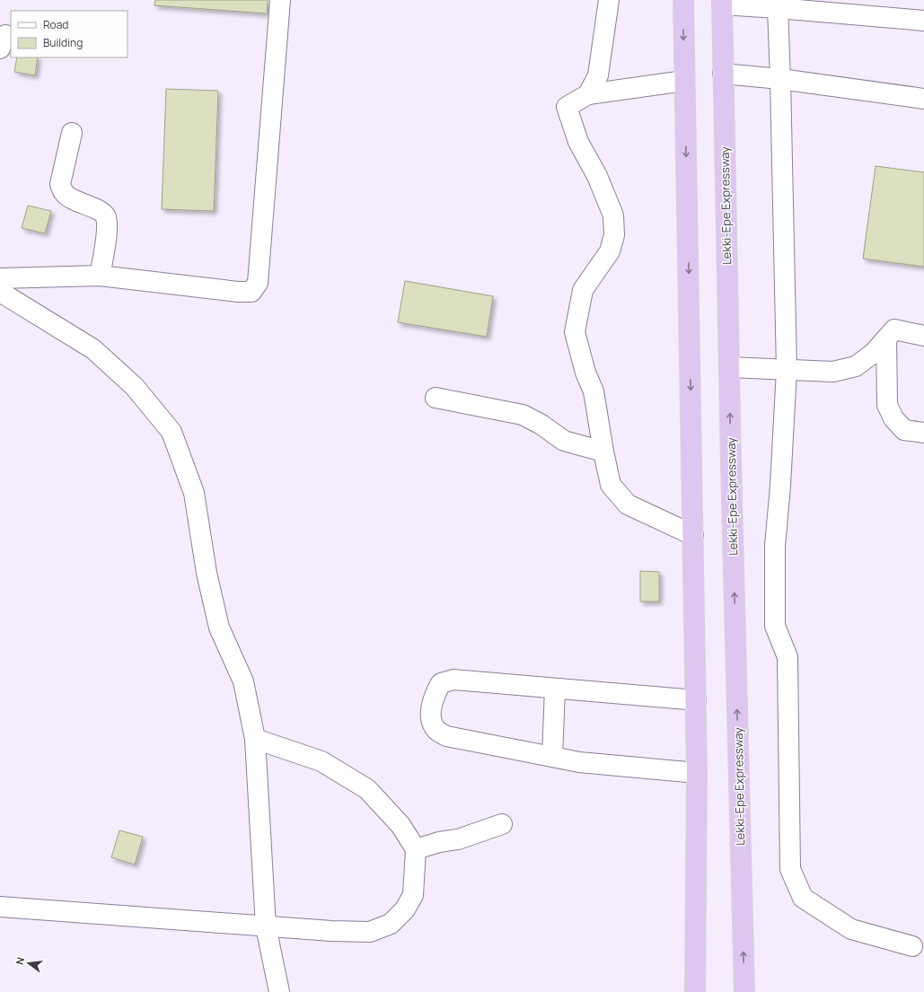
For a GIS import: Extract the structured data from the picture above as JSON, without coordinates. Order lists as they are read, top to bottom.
{
  "streets": {
    "highway": ["Lekki-Epe Expressway"]
  },
  "legend": ["Road", "Building"],
  "north": "left"
}
